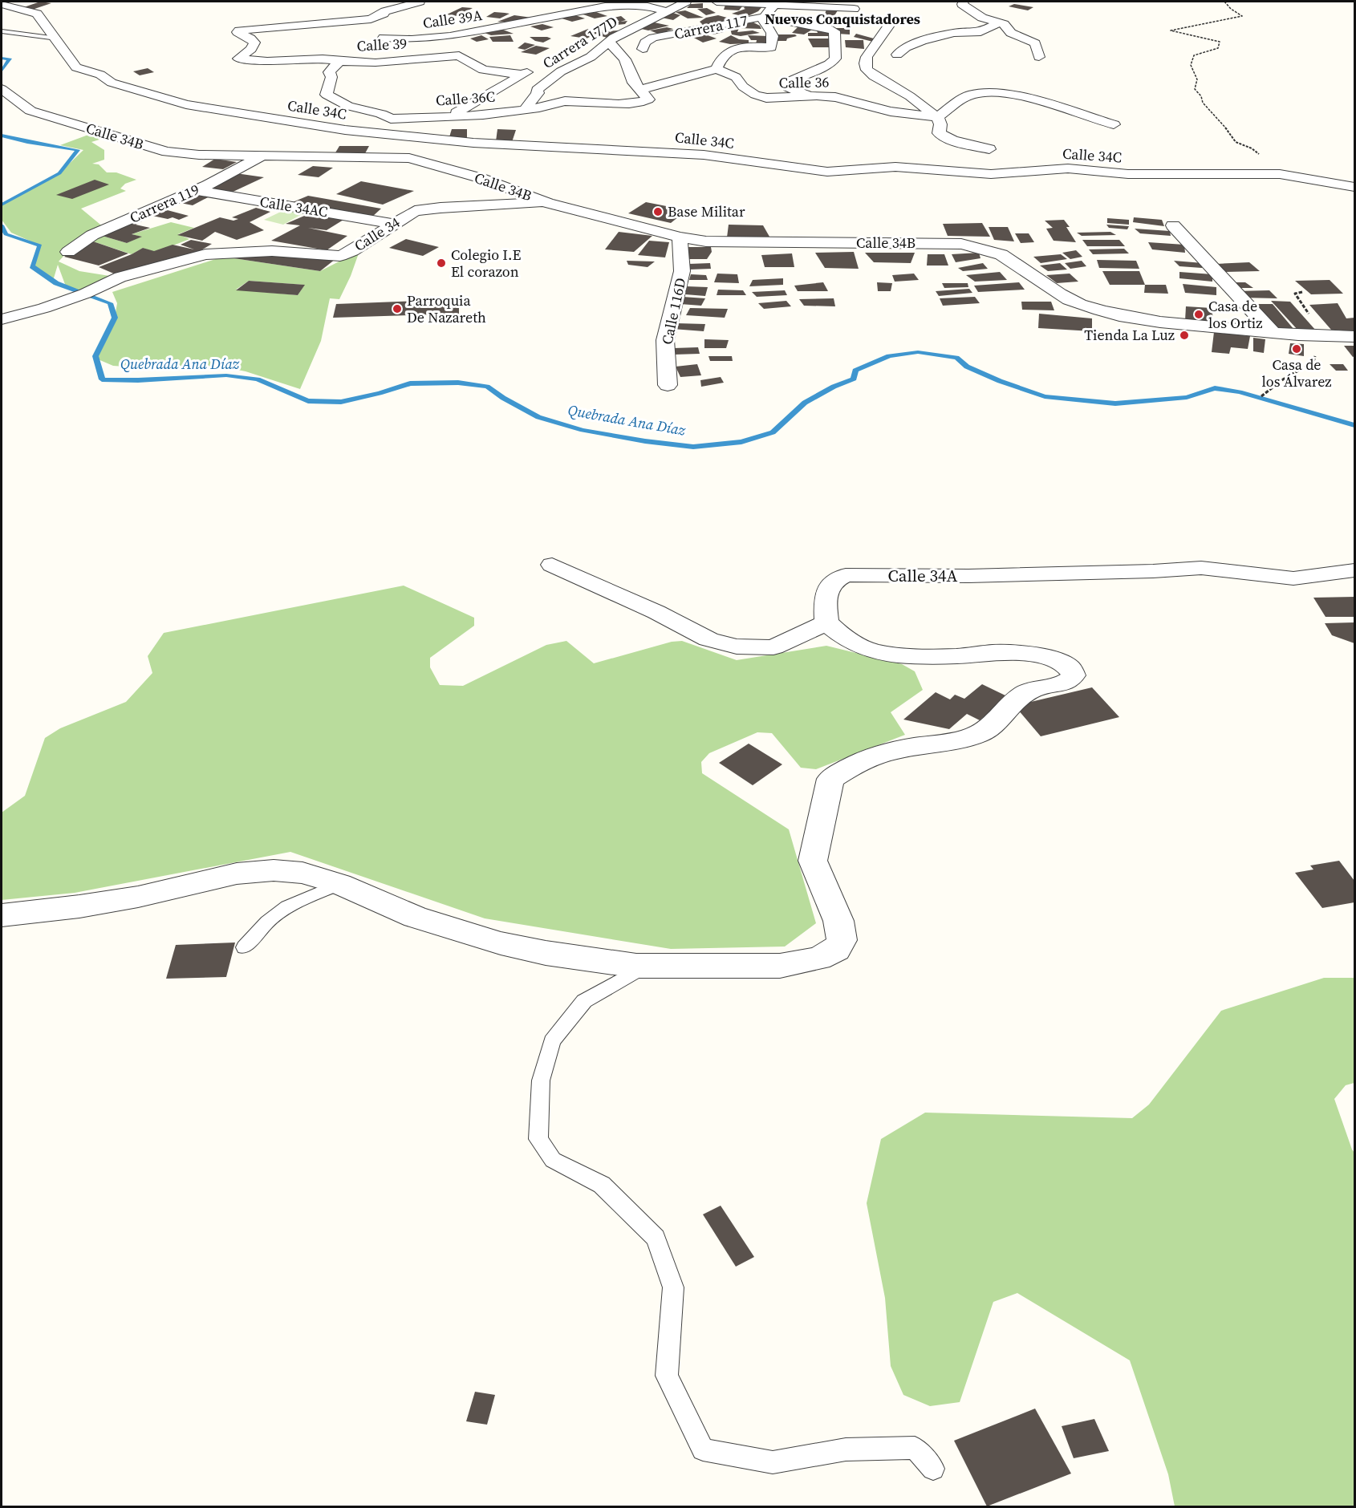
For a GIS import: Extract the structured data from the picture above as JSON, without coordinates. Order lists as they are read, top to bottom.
{
  "streets": {
    "street": [
      "Calle 39A",
      "Carrera 117",
      "Carrera 177D",
      "Calle 39",
      "Calle 36",
      "Calle 36C",
      "Calle 34C",
      "Calle 34B",
      "Carrera 119",
      "Calle 34AC",
      "Calle 34",
      "Calle 116D",
      "Calle 34A"
    ]
  },
  "crossings": [
    ["Calle 39A", "Carrera 177D"],
    ["Carrera 177D", "Calle 36C"],
    ["Calle 39", "Calle 36C"],
    ["Calle 34C", "Calle 34B"],
    ["Calle 34B", "Carrera 119"],
    ["Calle 34B", "Calle 34"],
    ["Calle 34B", "Calle 116D"],
    ["Carrera 119", "Calle 34AC"],
    ["Calle 34AC", "Calle 34"]
  ],
  "districts": ["Nuevos Conquistadores"],
  "water": ["Quebrada Ana Díaz"],
  "places": [
    "Base Militar",
    "Colegio I.E El corazon",
    "Parroquia De Nazareth",
    "Casa de los Ortiz",
    "Tienda La Luz",
    "Casa de los Álvarez"
  ]
}
